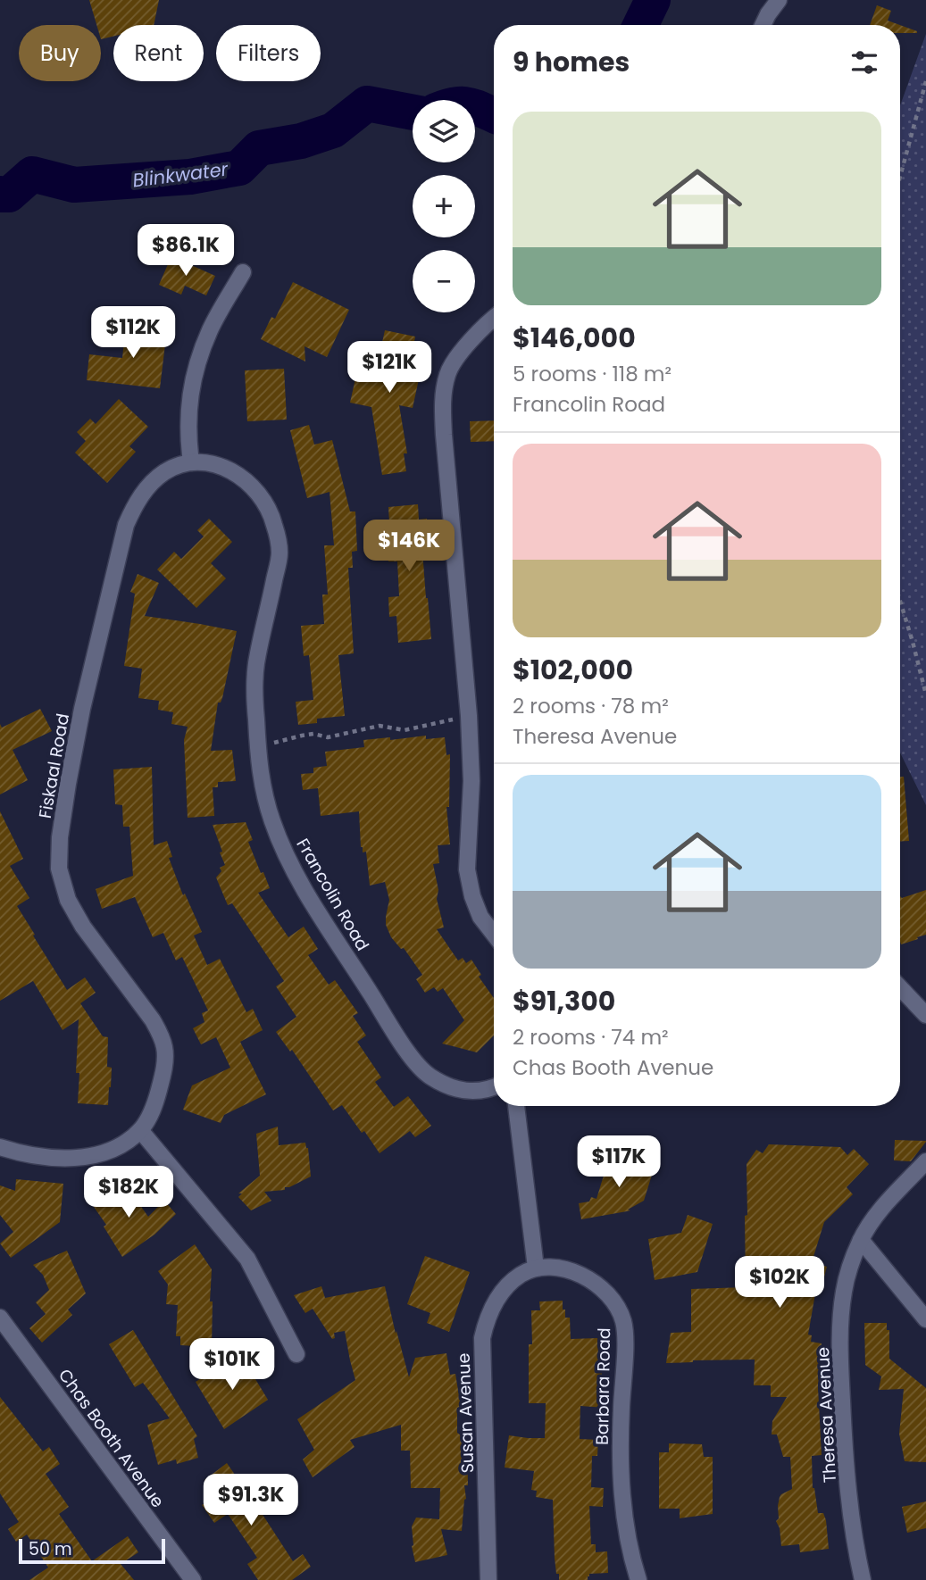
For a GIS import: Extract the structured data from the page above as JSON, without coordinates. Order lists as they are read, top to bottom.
{
  "streets": {
    "street": [
      "Fiskaal Road",
      "Francolin Road",
      "Barbara Road",
      "Susan Avenue",
      "Theresa Avenue",
      "Chas Booth Avenue"
    ]
  },
  "crossings": [
    ["Fiskaal Road", "Francolin Road"],
    ["Barbara Road", "Susan Avenue"]
  ],
  "water": ["Blinkwater"],
  "scale_bar": "50 m",
  "page": {
    "chip": ["Buy", "Rent", "Filters"],
    "heading": "9 homes",
    "map_buttons": ["+", "−"],
    "list": [
      {
        "name": "$146,000",
        "note": "5 rooms · 118 m² · Francolin Road"
      },
      {
        "name": "$102,000",
        "note": "2 rooms · 78 m² · Theresa Avenue"
      },
      {
        "name": "$91,300",
        "note": "2 rooms · 74 m² · Chas Booth Avenue"
      }
    ],
    "price": [
      "$86.1K",
      "$112K",
      "$121K",
      "$146K",
      "$117K",
      "$182K",
      "$102K",
      "$101K",
      "$91.3K"
    ],
    "scale": "50 m"
  }
}
